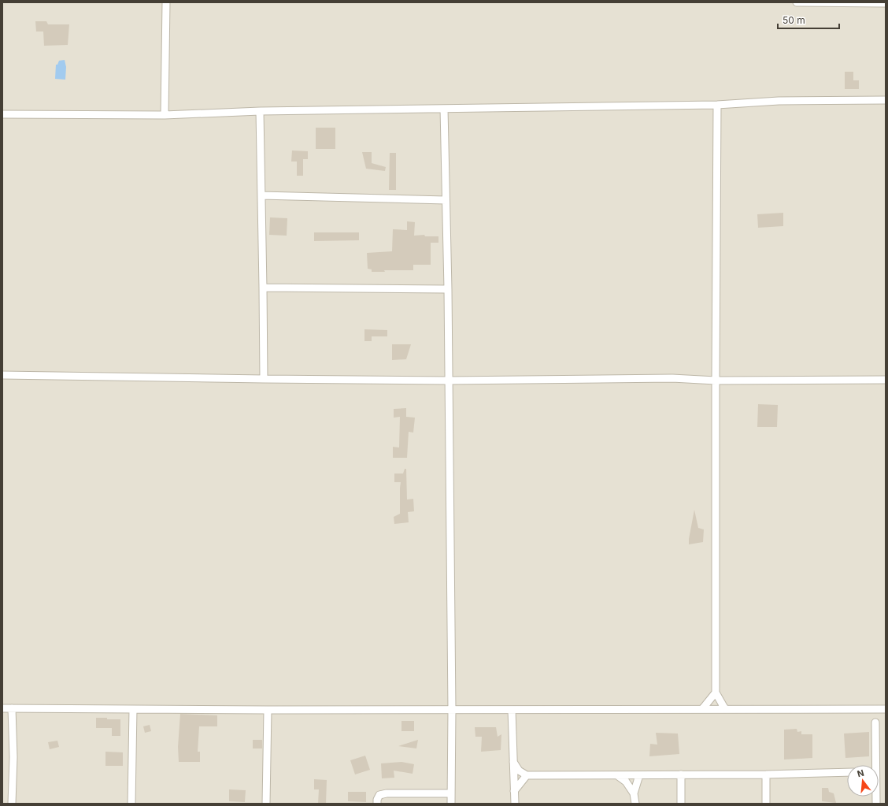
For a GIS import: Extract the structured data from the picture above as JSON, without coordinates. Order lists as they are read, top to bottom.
{
  "scale_bar": "50 m",
  "north": "top"
}
